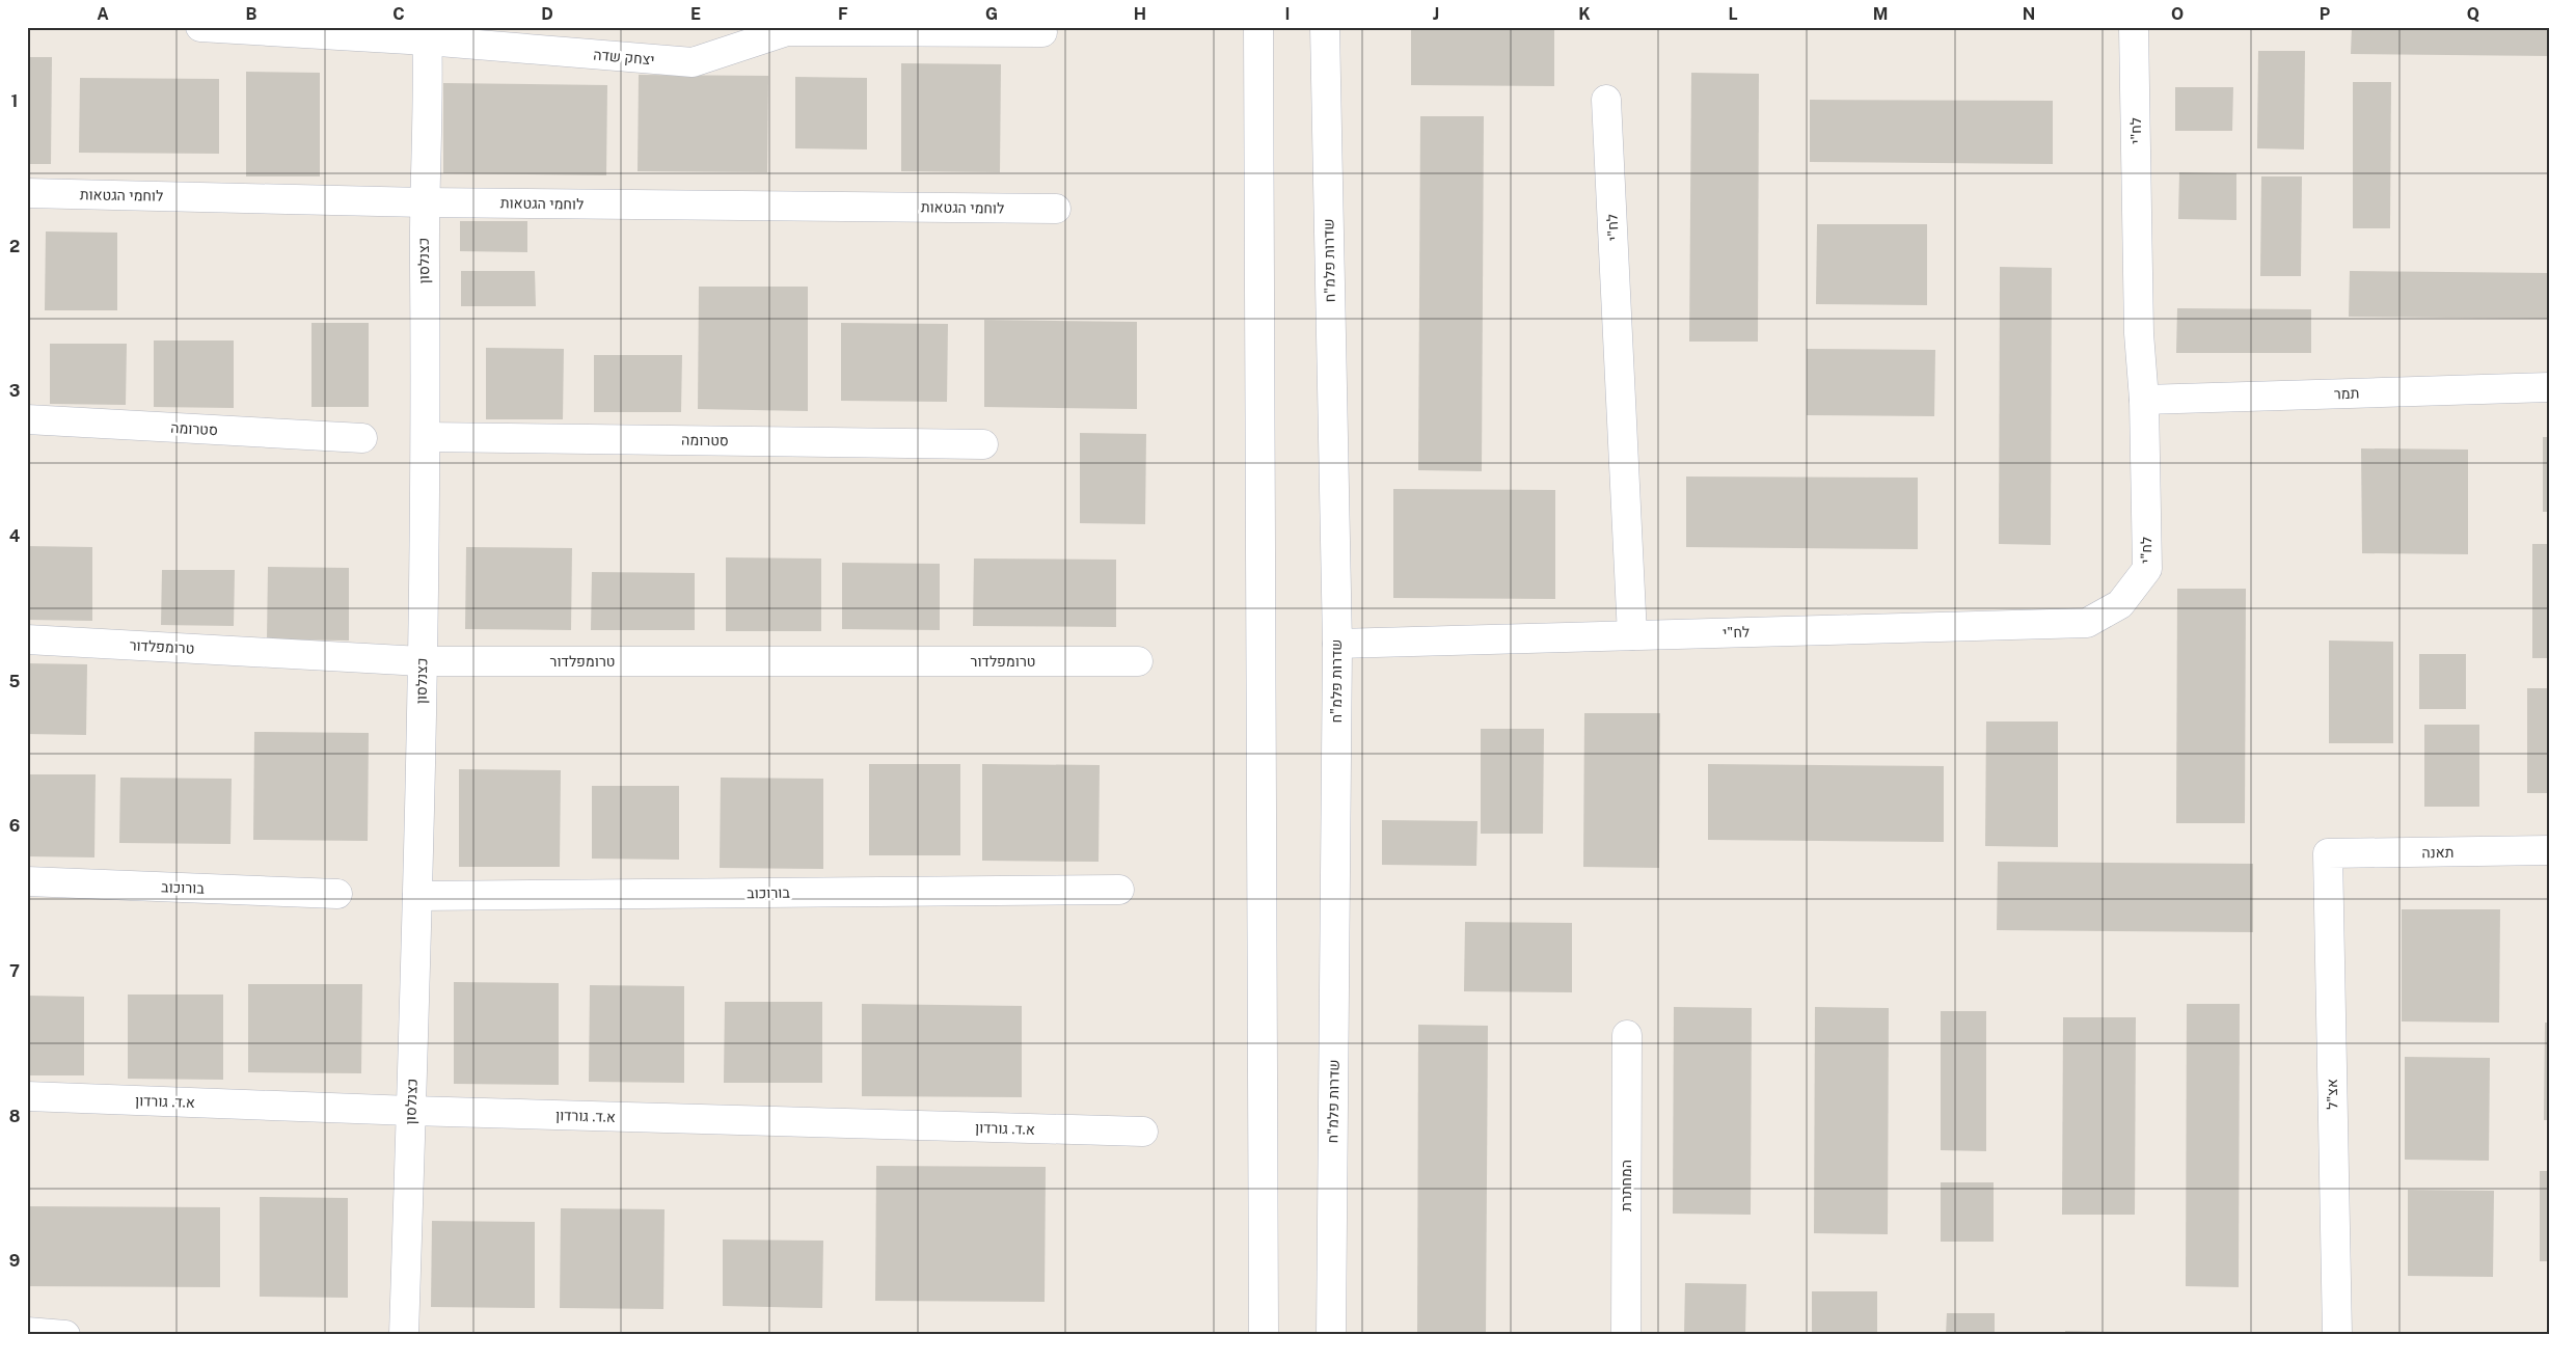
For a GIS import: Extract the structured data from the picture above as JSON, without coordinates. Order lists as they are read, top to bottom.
{
  "streets": {
    "street": [
      "יצחק שדה",
      "לח\"י",
      "לוחמי הגטאות",
      "כצנלסון",
      "שדרות פלמ\"ח",
      "תמר",
      "סטרומה",
      "טרומפלדור",
      "תאנה",
      "בורוכוב",
      "אצ\"ל",
      "א.ד. גורדון",
      "המחתרת"
    ]
  },
  "crossings": [
    ["יצחק שדה", "כצנלסון"],
    ["לח\"י", "שדרות פלמ\"ח"],
    ["לח\"י", "תמר"],
    ["לוחמי הגטאות", "כצנלסון"],
    ["כצנלסון", "סטרומה"],
    ["כצנלסון", "טרומפלדור"],
    ["כצנלסון", "בורוכוב"],
    ["כצנלסון", "א.ד. גורדון"],
    ["תאנה", "אצ\"ל"]
  ],
  "grid": {
    "columns": [
      "A",
      "B",
      "C",
      "D",
      "E",
      "F",
      "G",
      "H",
      "I",
      "J",
      "K",
      "L",
      "M",
      "N",
      "O",
      "P",
      "Q"
    ],
    "rows": [
      "1",
      "2",
      "3",
      "4",
      "5",
      "6",
      "7",
      "8",
      "9"
    ]
  }
}
